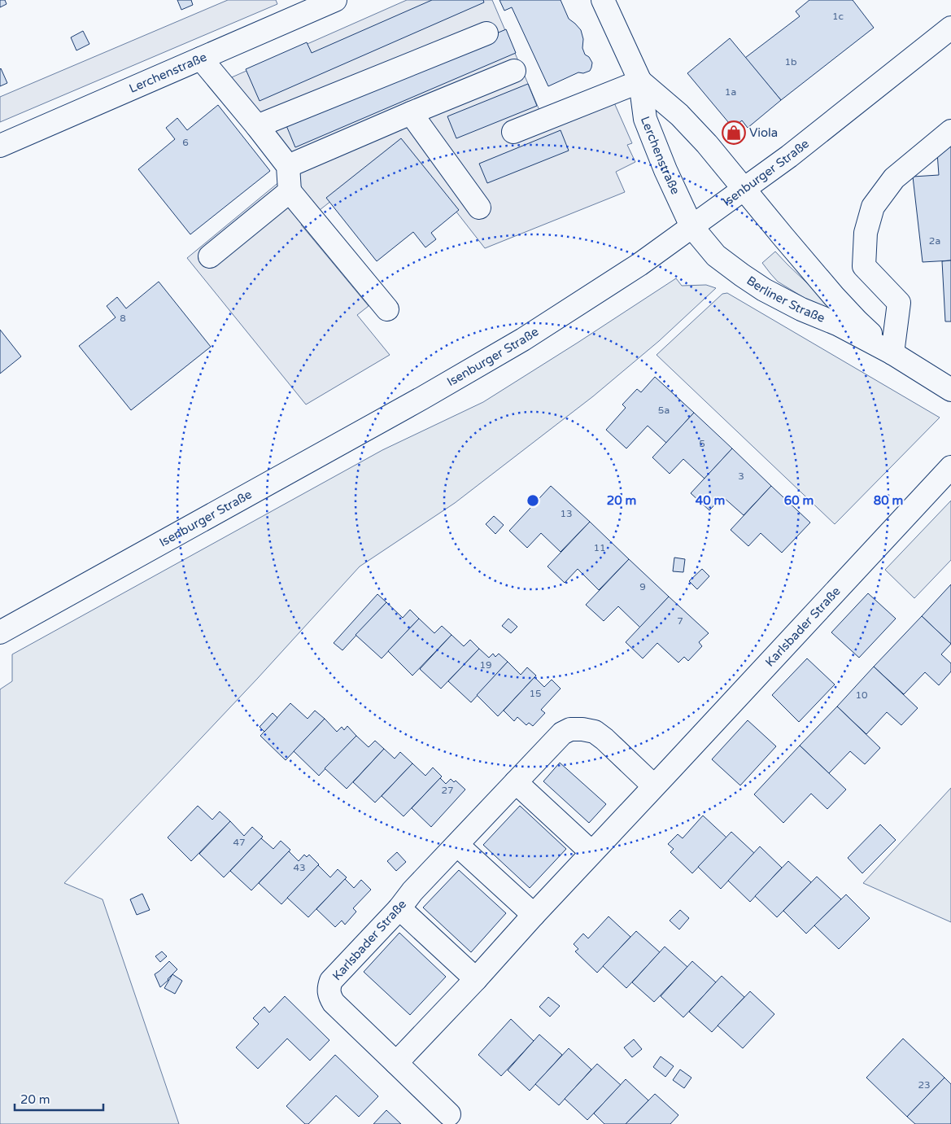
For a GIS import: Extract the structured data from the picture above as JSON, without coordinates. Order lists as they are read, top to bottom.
{
  "streets": {
    "street": [
      "Lerchenstraße",
      "Isenburger Straße",
      "Berliner Straße",
      "Karlsbader Straße"
    ]
  },
  "crossings": [
    ["Lerchenstraße", "Isenburger Straße"],
    ["Lerchenstraße", "Berliner Straße"],
    ["Isenburger Straße", "Berliner Straße"]
  ],
  "places": {
    "shop": ["Viola"]
  },
  "house_numbers": [
    "1c",
    "1b",
    "1a",
    "6",
    "2a",
    "8",
    "5a",
    "5",
    "3",
    "13",
    "11",
    "9",
    "7",
    "19",
    "15",
    "10",
    "27",
    "47",
    "43",
    "23"
  ],
  "scale_bar": "20 m",
  "rings": [
    "20 m",
    "40 m",
    "60 m",
    "80 m"
  ]
}
